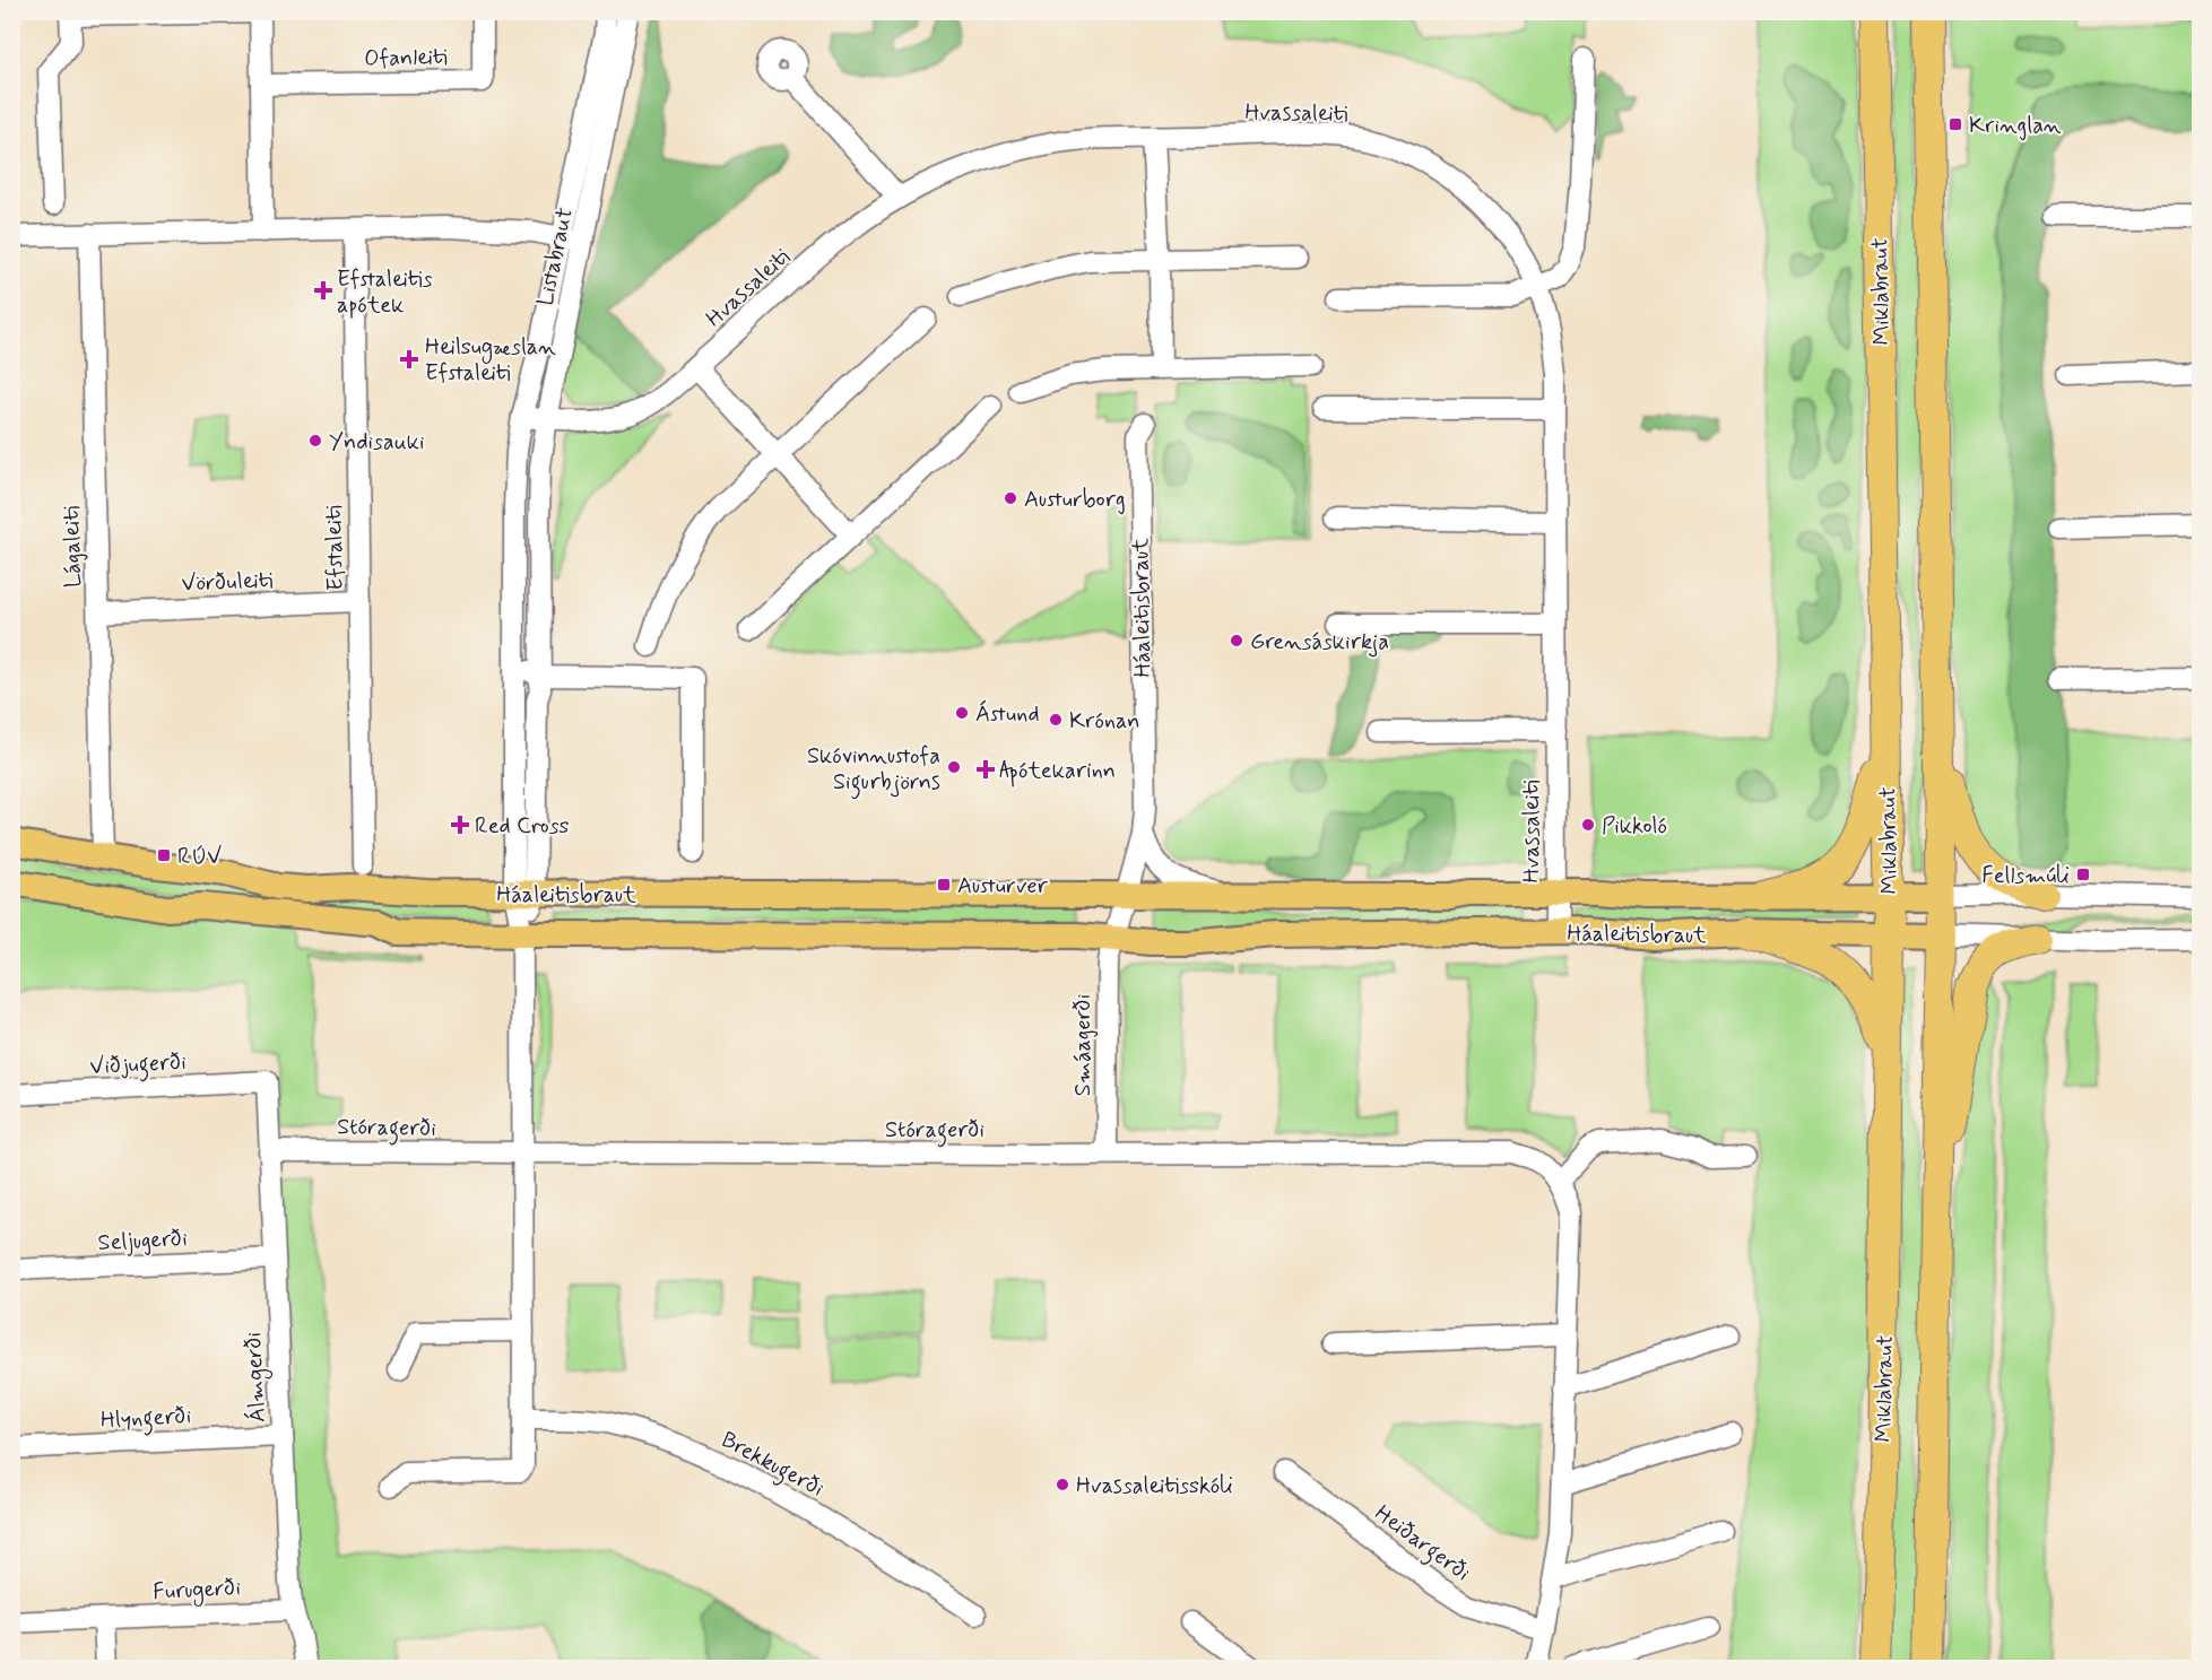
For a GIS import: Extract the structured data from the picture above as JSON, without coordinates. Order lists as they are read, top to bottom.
{
  "streets": {
    "highway": ["Miklabraut"],
    "main road": ["Háaleitisbraut"],
    "street": [
      "Ofanleiti",
      "Hvassaleiti",
      "Listabraut",
      "Lágaleiti",
      "Efstaleiti",
      "Vörðuleiti",
      "Smáagerði",
      "Viðjugerði",
      "Stóragerði",
      "Seljugerði",
      "Álmgerði",
      "Hlyngerði",
      "Brekkugerði",
      "Heiðargerði",
      "Furugerði"
    ]
  },
  "crossings": [
    ["Hvassaleiti", "Listabraut"],
    ["Hvassaleiti", "Háaleitisbraut"],
    ["Listabraut", "Háaleitisbraut"],
    ["Miklabraut", "Háaleitisbraut"],
    ["Lágaleiti", "Vörðuleiti"],
    ["Lágaleiti", "Háaleitisbraut"],
    ["Efstaleiti", "Vörðuleiti"],
    ["Háaleitisbraut", "Smáagerði"],
    ["Smáagerði", "Stóragerði"],
    ["Viðjugerði", "Álmgerði"],
    ["Stóragerði", "Álmgerði"],
    ["Seljugerði", "Álmgerði"],
    ["Álmgerði", "Hlyngerði"],
    ["Álmgerði", "Furugerði"]
  ],
  "places": {
    "transit": [
      "Kringlan",
      "RÚV",
      "Fellsmúli",
      "Austurver"
    ],
    "health": [
      "Efstaleitis apótek",
      "Heilsugæslan Efstaleiti",
      "Apótekarinn",
      "Red Cross"
    ],
    "other": [
      "Yndisauki",
      "Austurborg",
      "Grensáskirkja",
      "Ástund",
      "Krónan",
      "Skóvinnustofa Sigurbjörns",
      "Pikkoló",
      "Hvassaleitisskóli"
    ]
  }
}
